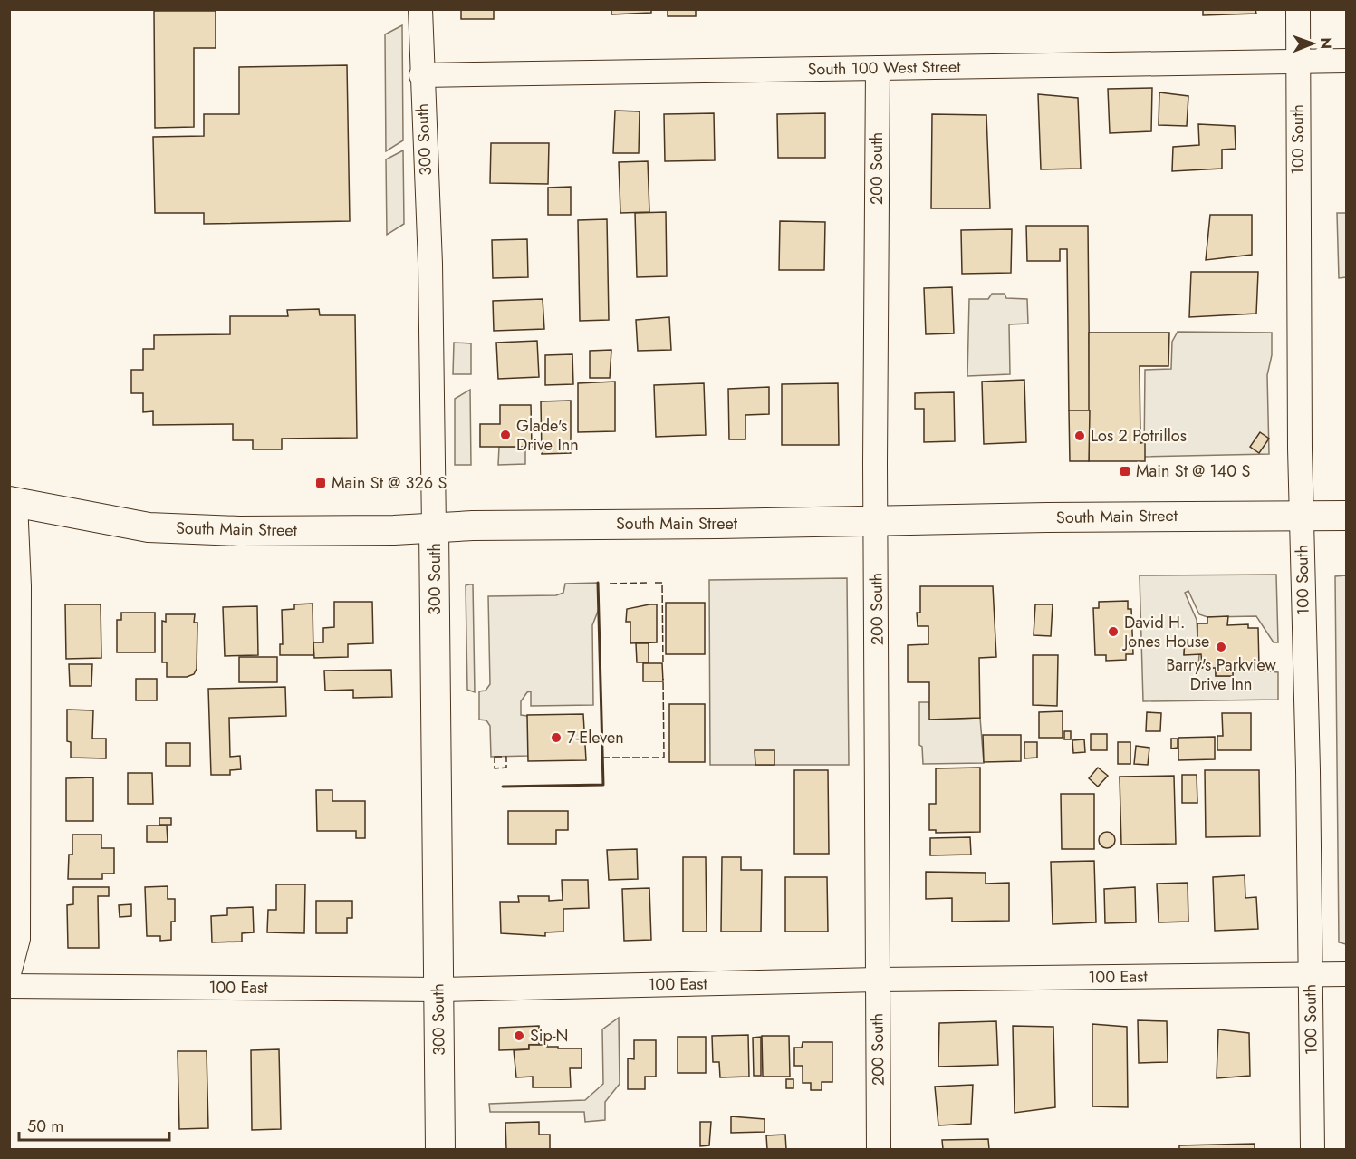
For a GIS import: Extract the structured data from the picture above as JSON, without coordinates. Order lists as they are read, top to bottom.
{
  "streets": {
    "main road": ["300 South", "South Main Street"],
    "street": [
      "South 100 West Street",
      "100 South",
      "200 South",
      "100 East"
    ]
  },
  "crossings": [
    ["South 100 West Street", "300 South"],
    ["South 100 West Street", "100 South"],
    ["South 100 West Street", "200 South"],
    ["300 South", "South Main Street"],
    ["300 South", "100 East"],
    ["100 South", "South Main Street"],
    ["100 South", "100 East"],
    ["200 South", "South Main Street"],
    ["200 South", "100 East"]
  ],
  "places": {
    "other": [
      "Glade's Drive Inn",
      "Los 2 Potrillos",
      "David H. Jones House",
      "Barry's Parkview Drive Inn",
      "7-Eleven",
      "Sip-N"
    ],
    "transit": ["Main St @ 140 S", "Main St @ 326 S"]
  },
  "scale_bar": "50 m",
  "north": "right"
}
